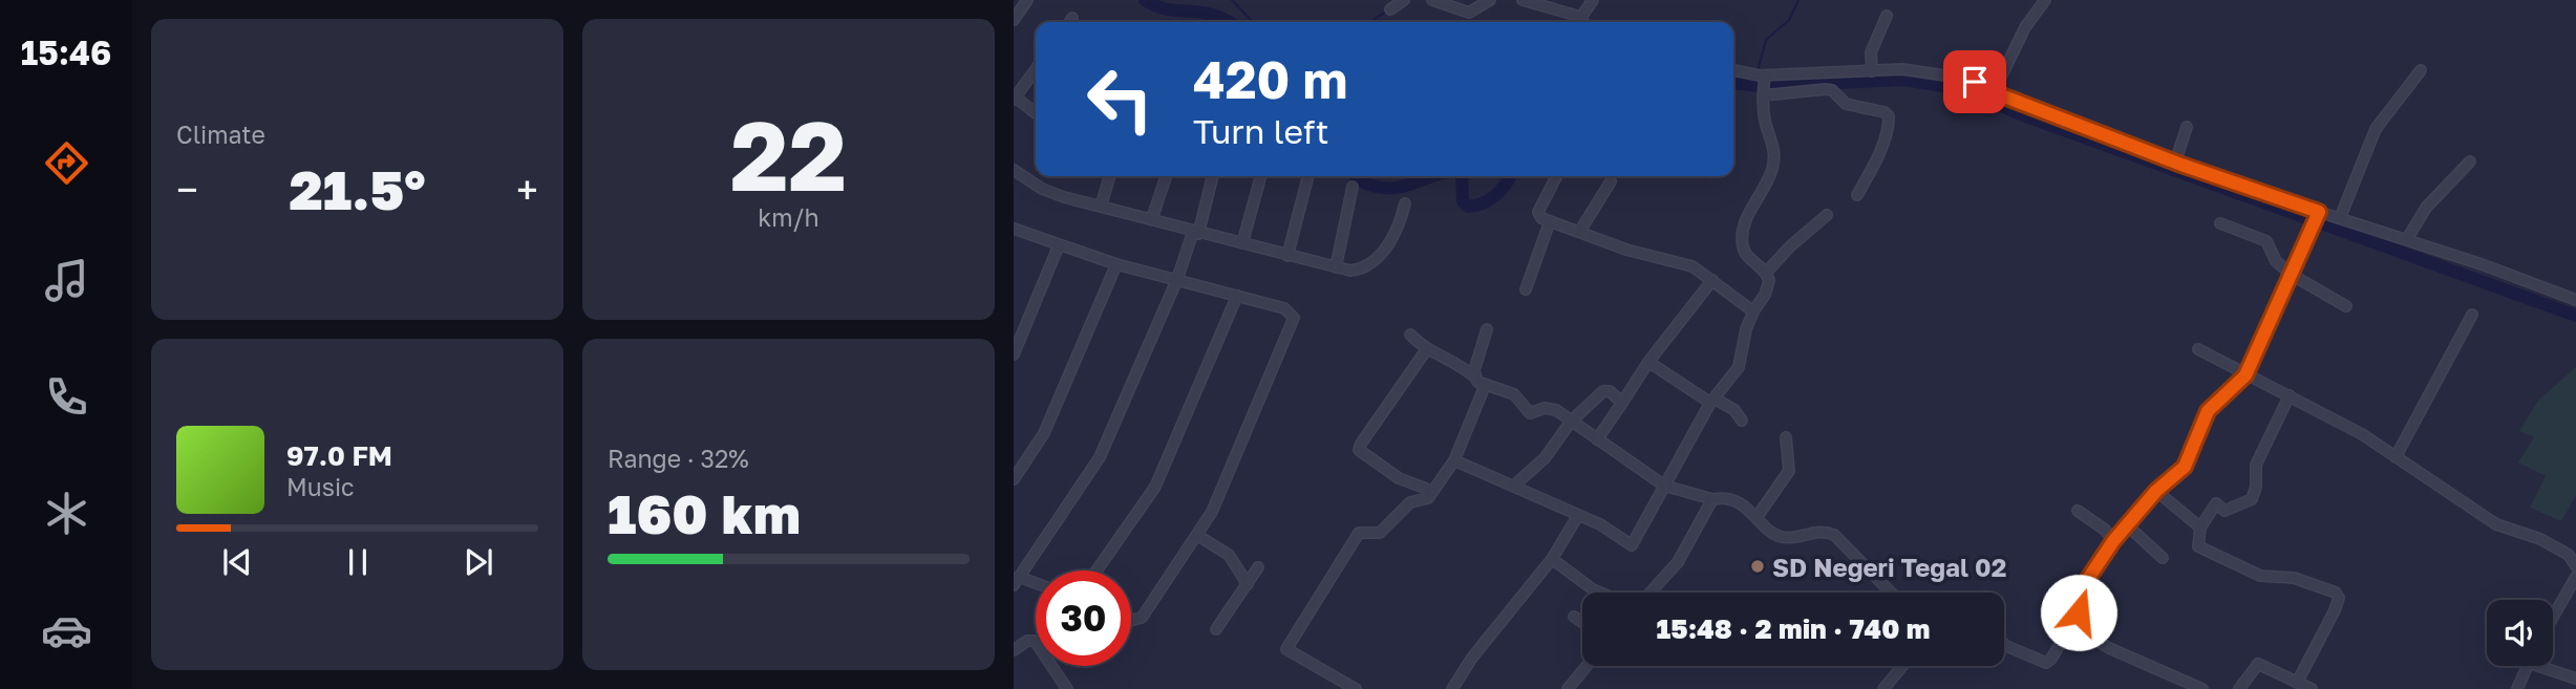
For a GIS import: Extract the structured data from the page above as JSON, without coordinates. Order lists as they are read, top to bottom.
{
  "places": ["SD Negeri Tegal 02"],
  "page": {
    "tabs": "15:46",
    "tile": [
      "Climate",
      ["22", "km/h"],
      ["Range · 32%", "160 km"]
    ],
    "turn": ["420 m", "Turn left"],
    "heat": ["−", "21.5°", "+"],
    "song": ["97.0 FM", "Music"],
    "limit": "30",
    "trip": "15:48 · 2 min · 740 m"
  }
}
